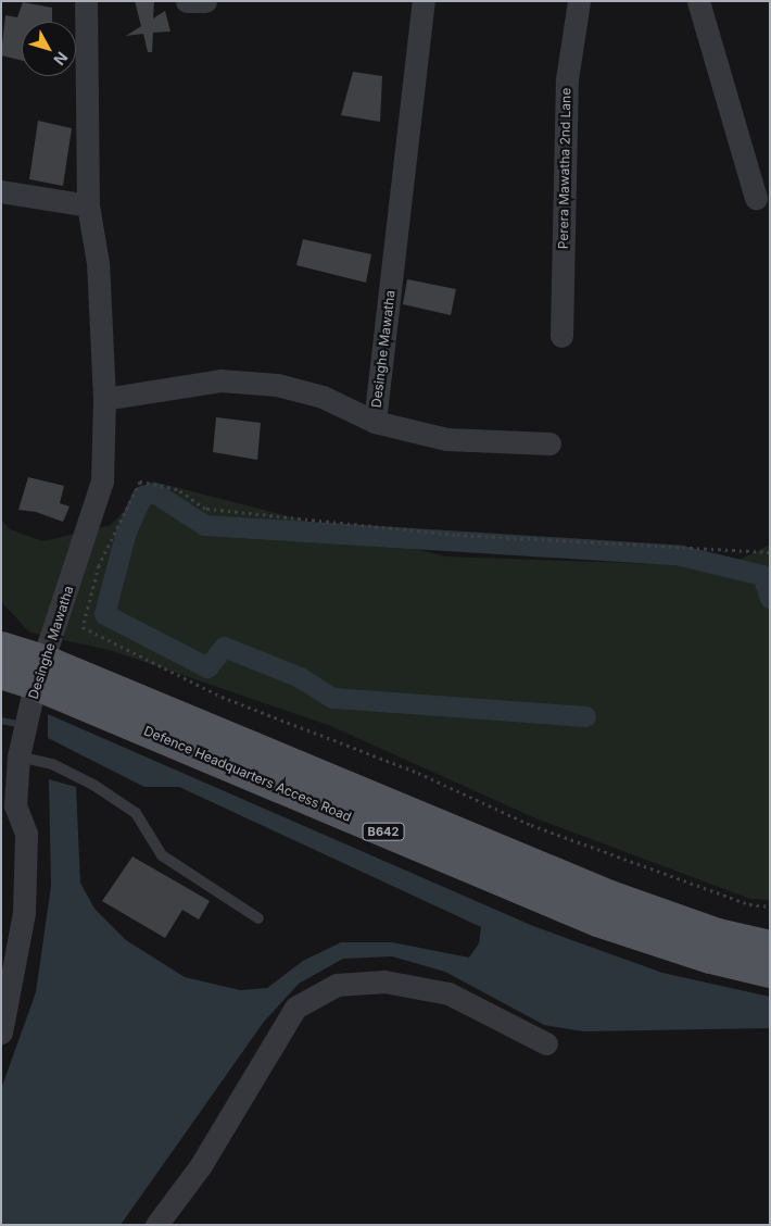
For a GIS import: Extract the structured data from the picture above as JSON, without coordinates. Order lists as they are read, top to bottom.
{
  "streets": {
    "main road": ["Defence Headquarters Access Road", "B642"],
    "street": ["Perera Mawatha 2nd Lane", "Desinghe Mawatha"]
  },
  "crossings": [
    ["Desinghe Mawatha", "Defence Headquarters Access Road"]
  ],
  "north": "bottom right"
}
